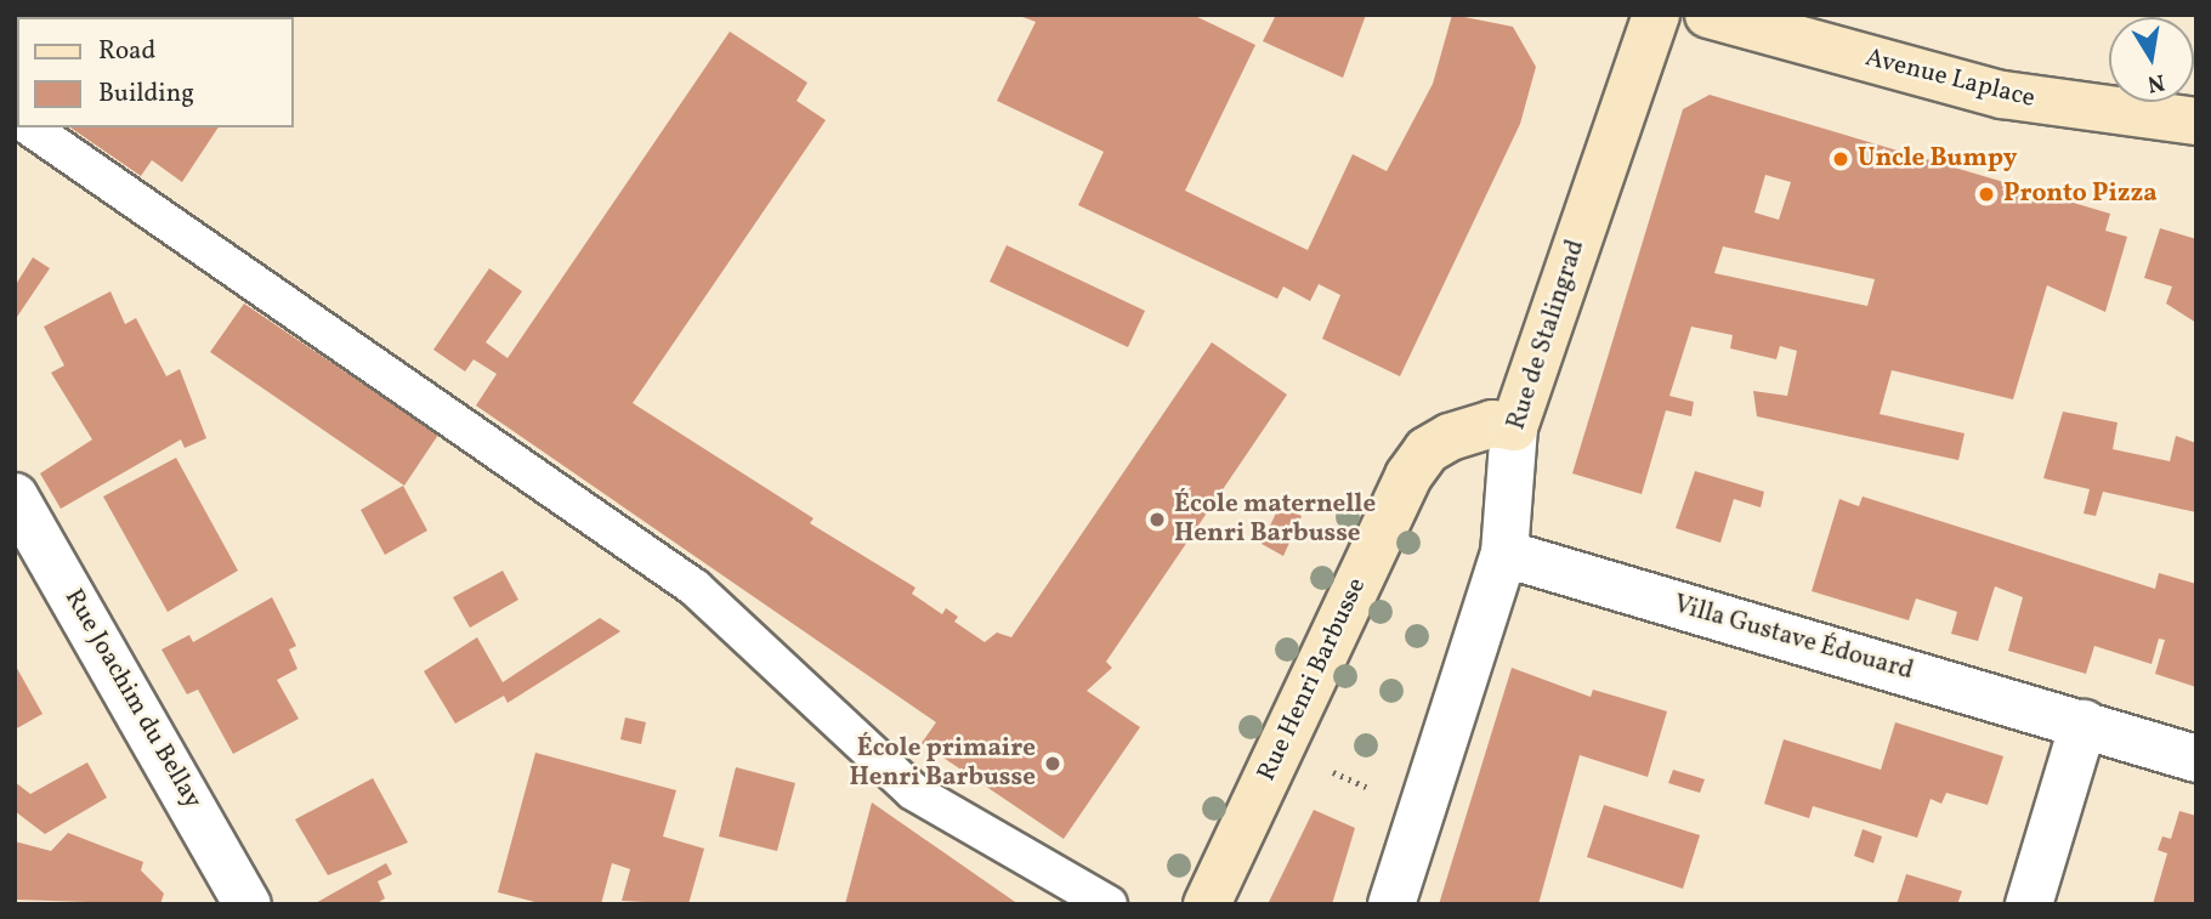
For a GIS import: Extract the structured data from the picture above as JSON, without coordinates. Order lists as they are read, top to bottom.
{
  "streets": {
    "street": [
      "Avenue Laplace",
      "Rue de Stalingrad",
      "Villa Gustave Édouard",
      "Rue Henri Barbusse",
      "Rue Joachim du Bellay"
    ]
  },
  "crossings": [
    ["Rue de Stalingrad", "Villa Gustave Édouard"],
    ["Rue de Stalingrad", "Rue Henri Barbusse"]
  ],
  "places": [
    "Uncle Bumpy",
    "Pronto Pizza",
    "École maternelle Henri Barbusse",
    "École primaire Henri Barbusse"
  ],
  "legend": ["Road", "Building"],
  "north": "bottom"
}
